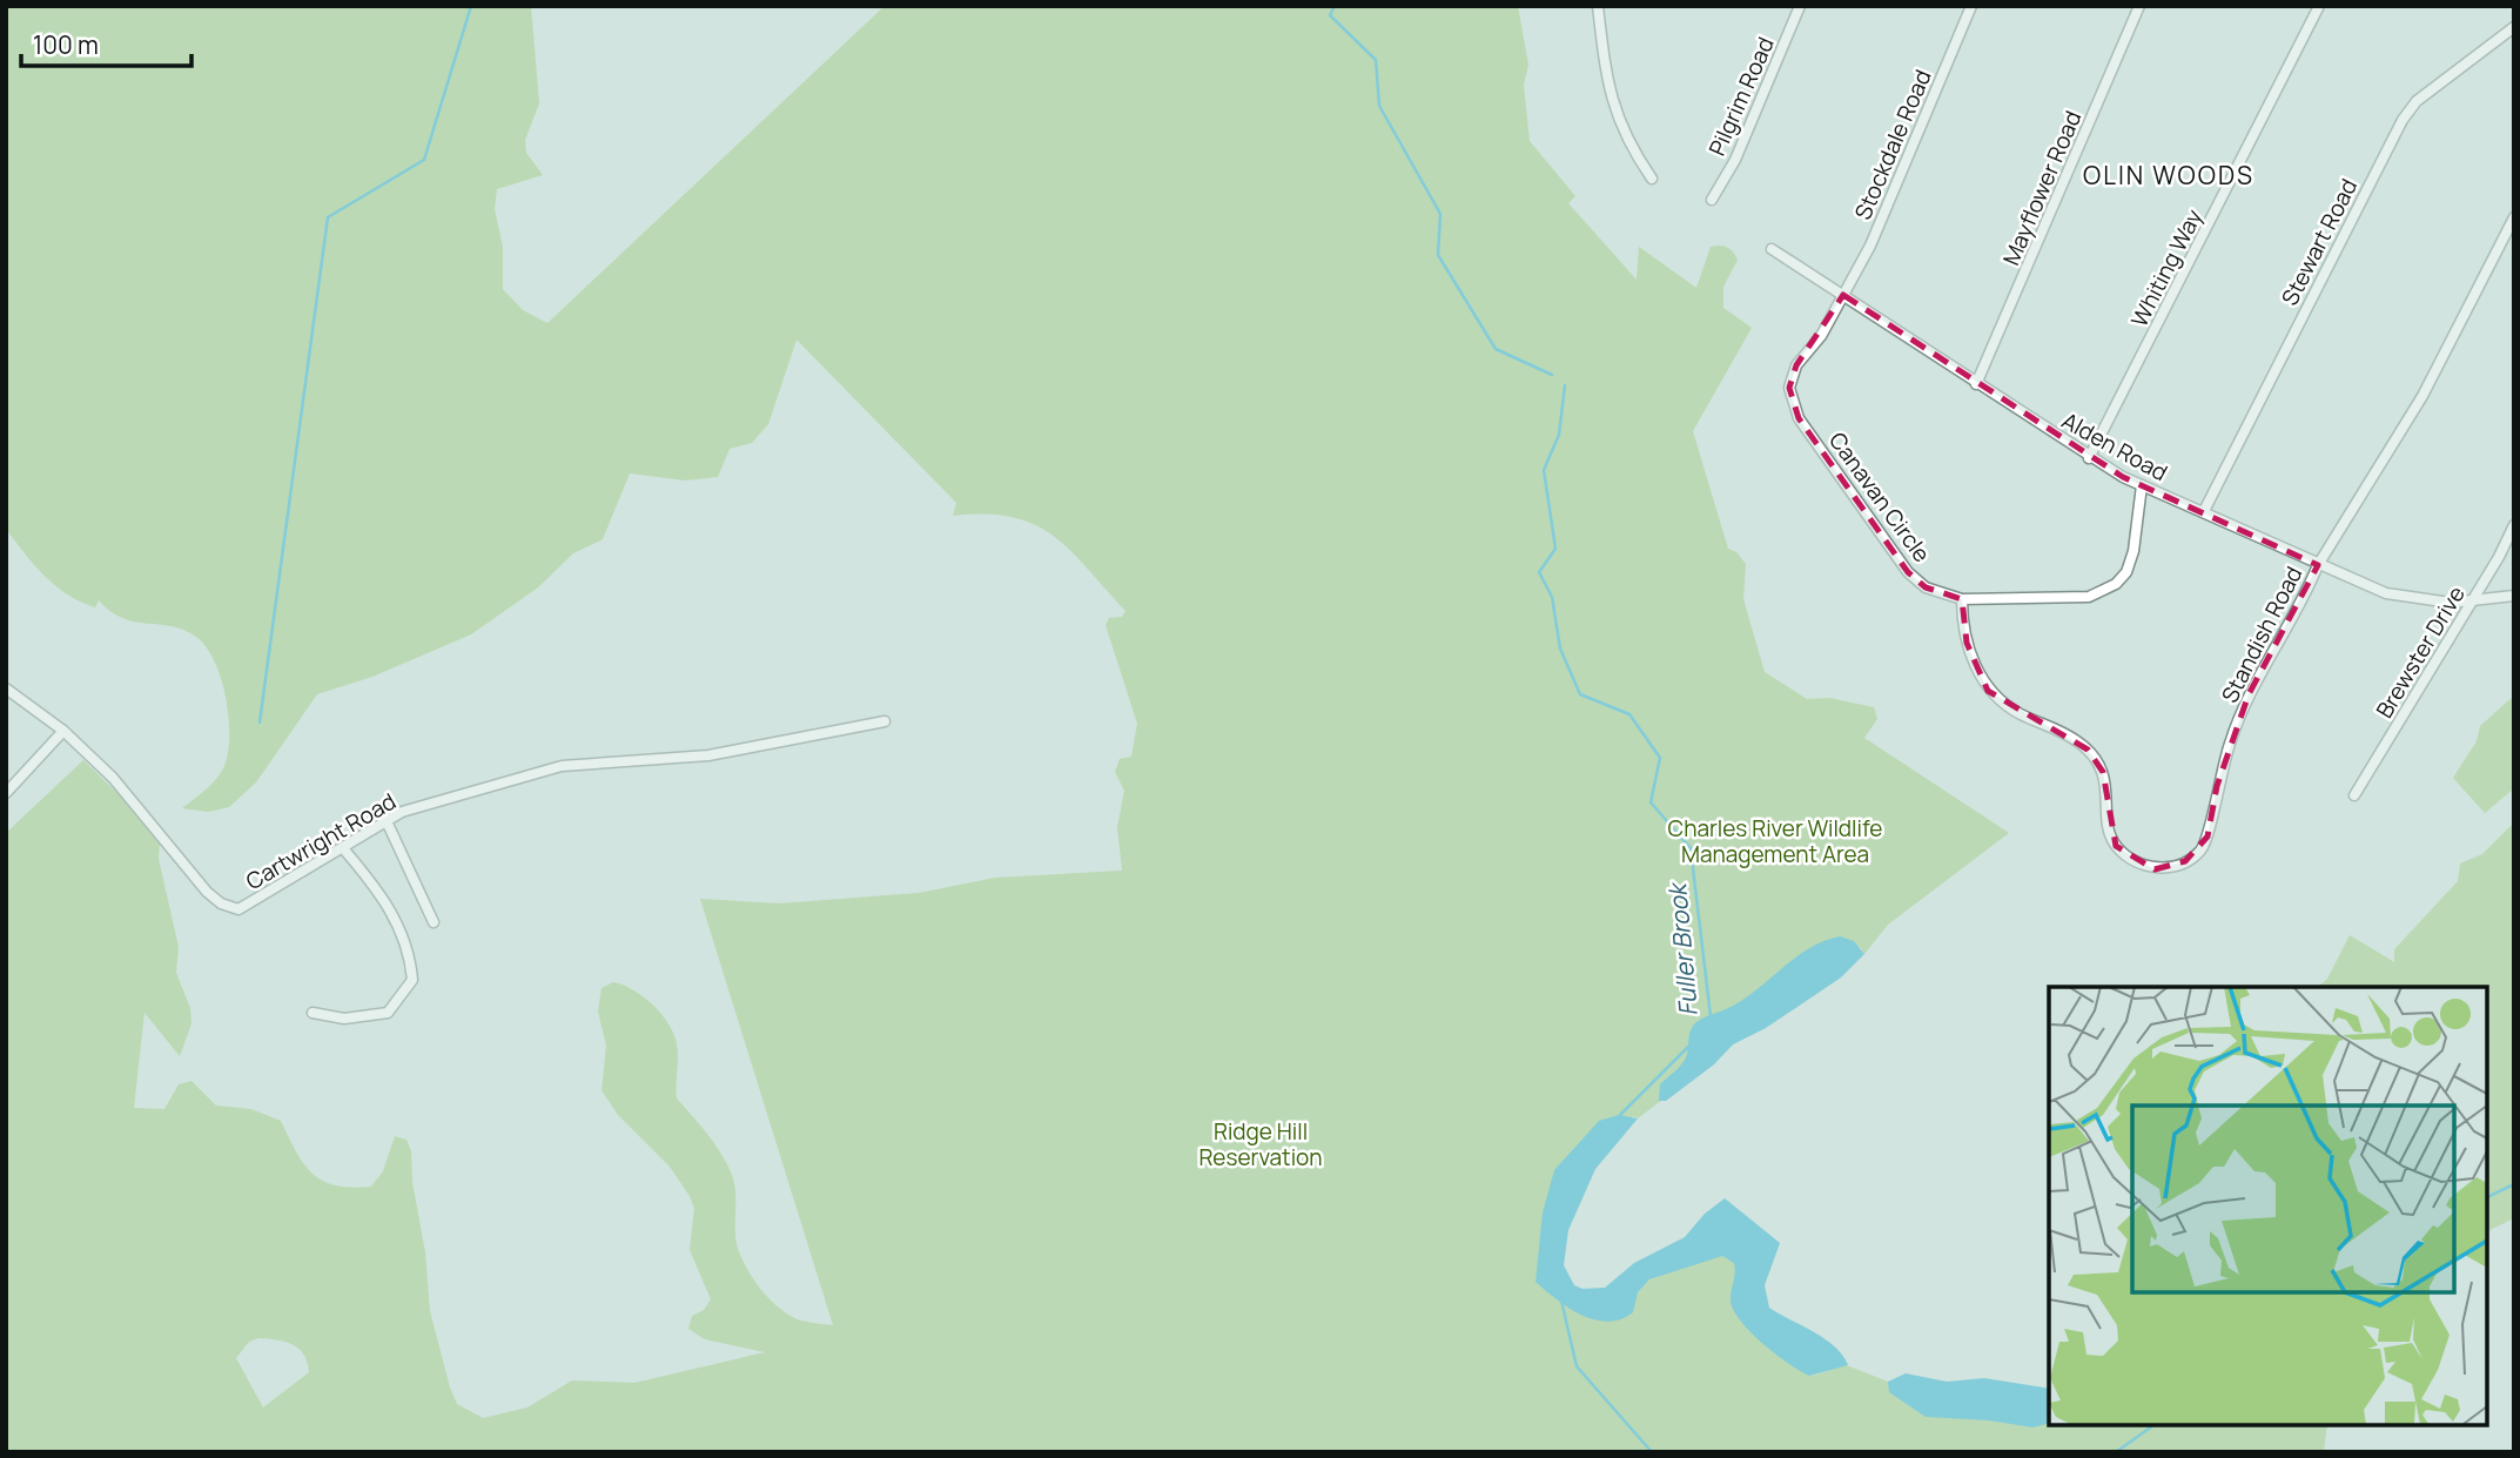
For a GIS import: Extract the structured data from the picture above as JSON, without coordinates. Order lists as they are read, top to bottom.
{
  "streets": {
    "street": [
      "Pilgrim Road",
      "Stockdale Road",
      "Mayflower Road",
      "Stewart Road",
      "Whiting Way",
      "Alden Road",
      "Canavan Circle",
      "Standish Road",
      "Brewster Drive",
      "Cartwright Road"
    ]
  },
  "crossings": [
    ["Stockdale Road", "Alden Road"],
    ["Stockdale Road", "Canavan Circle"],
    ["Mayflower Road", "Alden Road"],
    ["Stewart Road", "Alden Road"],
    ["Whiting Way", "Alden Road"],
    ["Alden Road", "Canavan Circle"],
    ["Alden Road", "Standish Road"],
    ["Alden Road", "Brewster Drive"],
    ["Canavan Circle", "Standish Road"]
  ],
  "districts": ["OLIN WOODS"],
  "water": ["Fuller Brook"],
  "parks": ["Charles River Wildlife Management Area", "Ridge Hill Reservation"],
  "scale_bar": "100 m"
}
